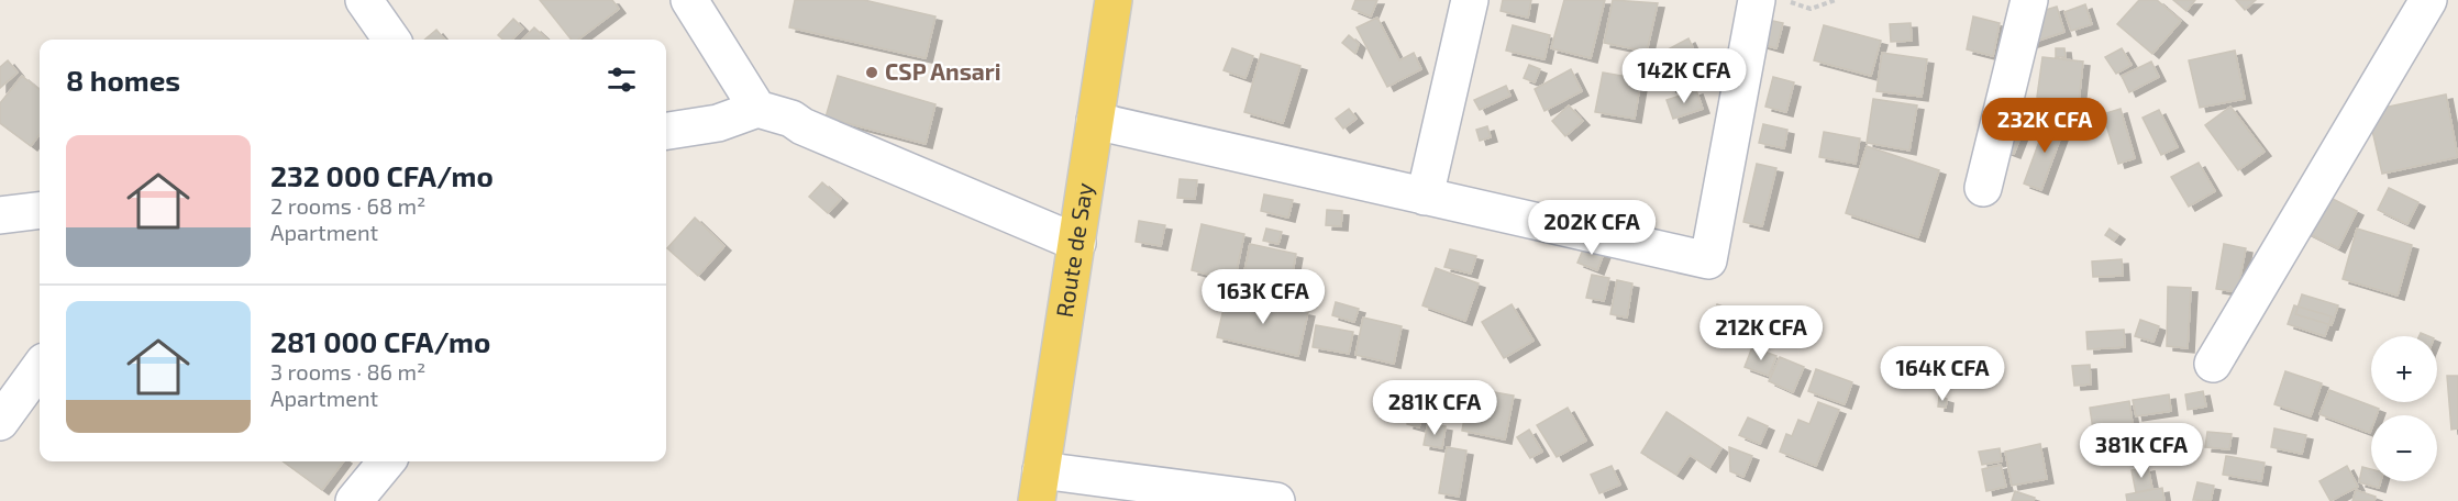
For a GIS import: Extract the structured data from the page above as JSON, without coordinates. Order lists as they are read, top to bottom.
{
  "streets": {
    "main road": ["Route de Say"]
  },
  "places": ["CSP Ansari"],
  "page": {
    "heading": "8 homes",
    "price": [
      "142K CFA",
      "232K CFA",
      "202K CFA",
      "163K CFA",
      "212K CFA",
      "164K CFA",
      "281K CFA",
      "381K CFA"
    ],
    "list": [
      {
        "name": "232 000 CFA/mo",
        "note": "2 rooms · 68 m² · Apartment"
      },
      {
        "name": "281 000 CFA/mo",
        "note": "3 rooms · 86 m² · Apartment"
      }
    ],
    "map_buttons": ["+", "−"]
  }
}
